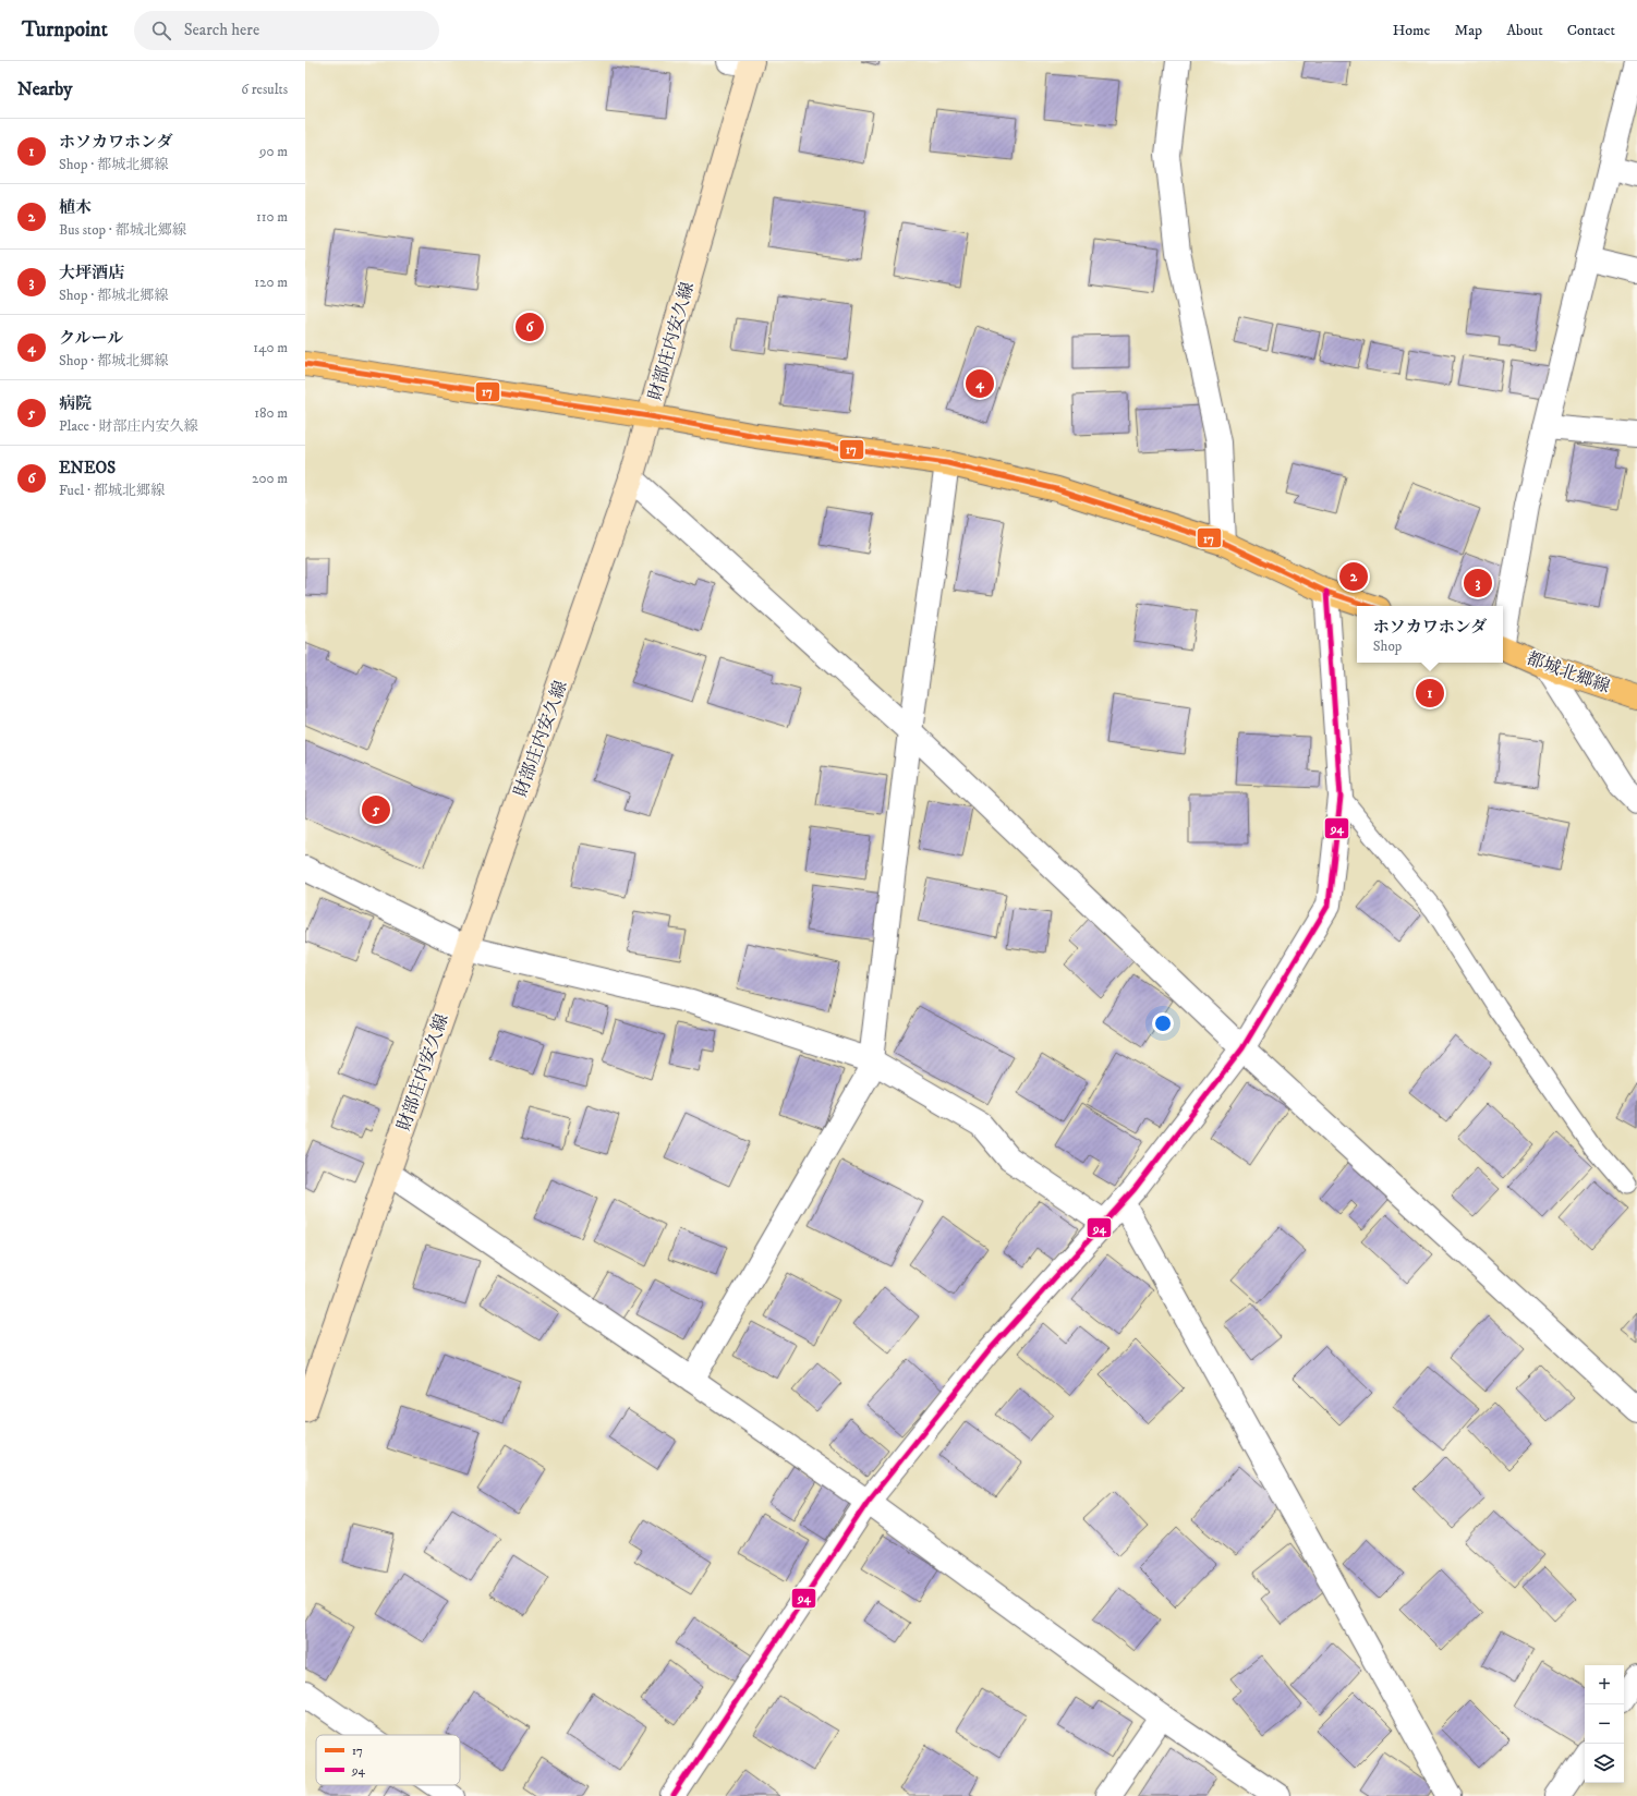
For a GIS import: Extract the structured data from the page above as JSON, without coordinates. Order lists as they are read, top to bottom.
{
  "streets": {
    "main road": ["財部庄内安久線", "都城北郷線"]
  },
  "lines": ["transit line 17", "transit line 94"],
  "legend": ["17", "94"],
  "page": {
    "header": "Turnpoint",
    "search": "Search here",
    "nav": [
      "Home",
      "Map",
      "About",
      "Contact"
    ],
    "heading": ["Nearby", "6 results"],
    "list": [
      {
        "mark": "1",
        "name": "ホソカワホンダ",
        "note": "Shop · 都城北郷線",
        "value": "90 m"
      },
      {
        "mark": "2",
        "name": "植木",
        "note": "Bus stop · 都城北郷線",
        "value": "110 m"
      },
      {
        "mark": "3",
        "name": "大坪酒店",
        "note": "Shop · 都城北郷線",
        "value": "120 m"
      },
      {
        "mark": "4",
        "name": "クルール",
        "note": "Shop · 都城北郷線",
        "value": "140 m"
      },
      {
        "mark": "5",
        "name": "病院",
        "note": "Place · 財部庄内安久線",
        "value": "180 m"
      },
      {
        "mark": "6",
        "name": "ENEOS",
        "note": "Fuel · 都城北郷線",
        "value": "200 m"
      }
    ],
    "pins": [
      "6",
      "4",
      "2",
      "3",
      "1",
      "5"
    ],
    "popup": ["ホソカワホンダ", "Shop"],
    "map_buttons": ["+", "−"]
  }
}
